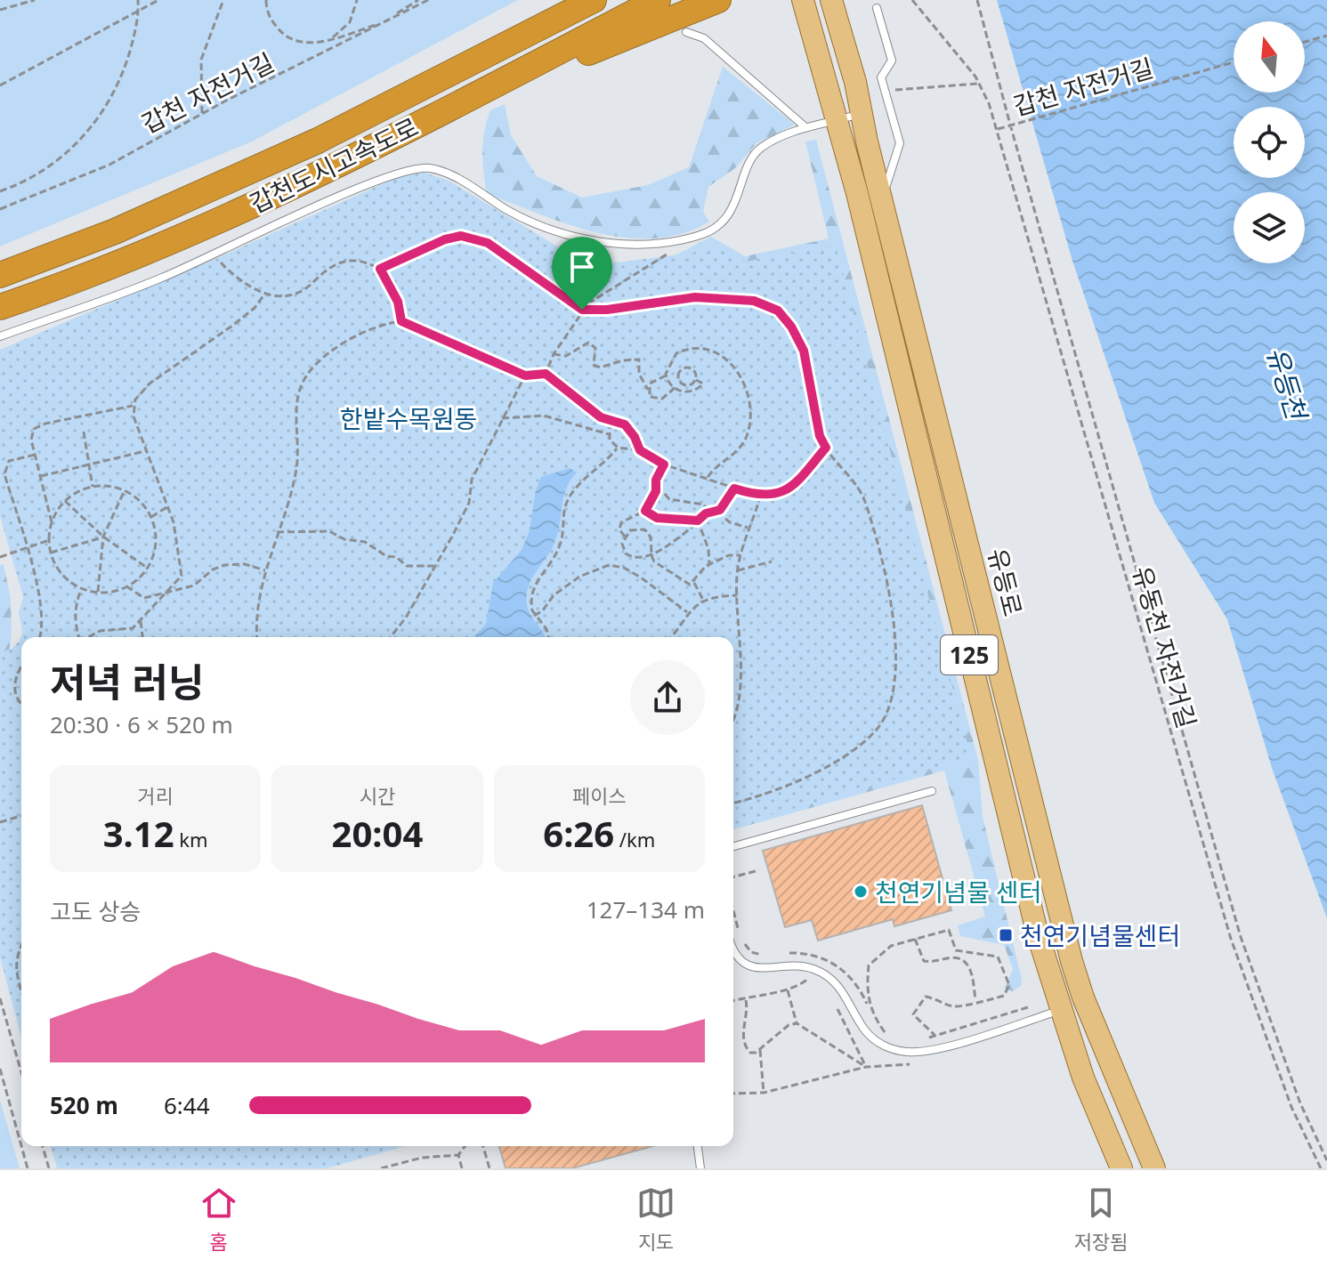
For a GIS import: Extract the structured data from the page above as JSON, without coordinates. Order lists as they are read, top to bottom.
{
  "streets": {
    "highway": ["갑천도시고속도로"],
    "main road": ["유등로", "125"],
    "path": ["갑천 자전거길", "유동천 자전거길"]
  },
  "crossings": [
    ["갑천 자전거길", "유동천 자전거길"]
  ],
  "water": ["유등천"],
  "parks": ["한밭수목원동"],
  "places": {
    "other": ["천연기념물 센터"],
    "transit": ["천연기념물센터"]
  },
  "north": "top",
  "page": {
    "heading": ["저녁 러닝", "20:30 · 6 × 520 m"],
    "stats": [
      ["거리", "3.12 km"],
      ["시간", "20:04"],
      ["페이스", "6:26 /km"]
    ],
    "chart": ["고도 상승", "127–134 m"],
    "list": [
      {
        "name": "520 m",
        "note": "6:44"
      }
    ],
    "tabs": ["홈", "지도", "저장됨"]
  }
}
